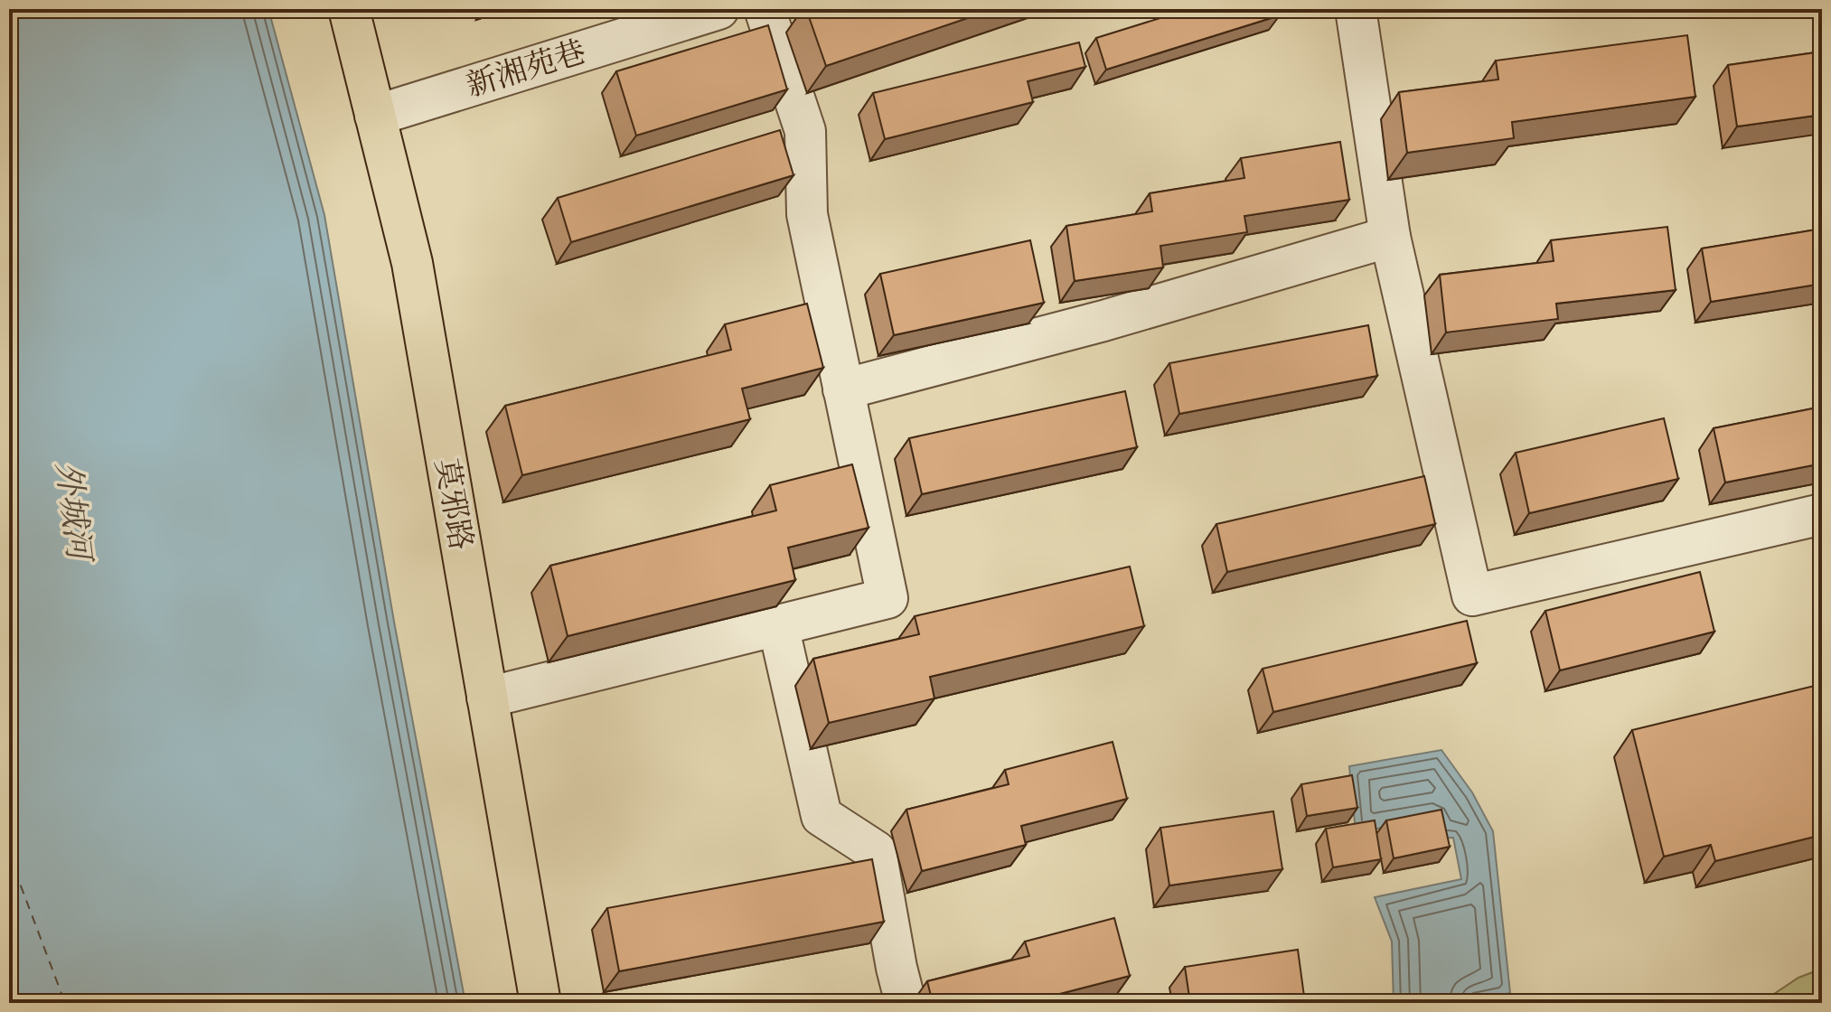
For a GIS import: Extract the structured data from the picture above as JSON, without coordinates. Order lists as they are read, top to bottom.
{
  "streets": {
    "main road": ["莫邪路"],
    "street": ["新湘苑巷"]
  },
  "crossings": [
    ["新湘苑巷", "莫邪路"]
  ],
  "water": ["外城河"]
}
